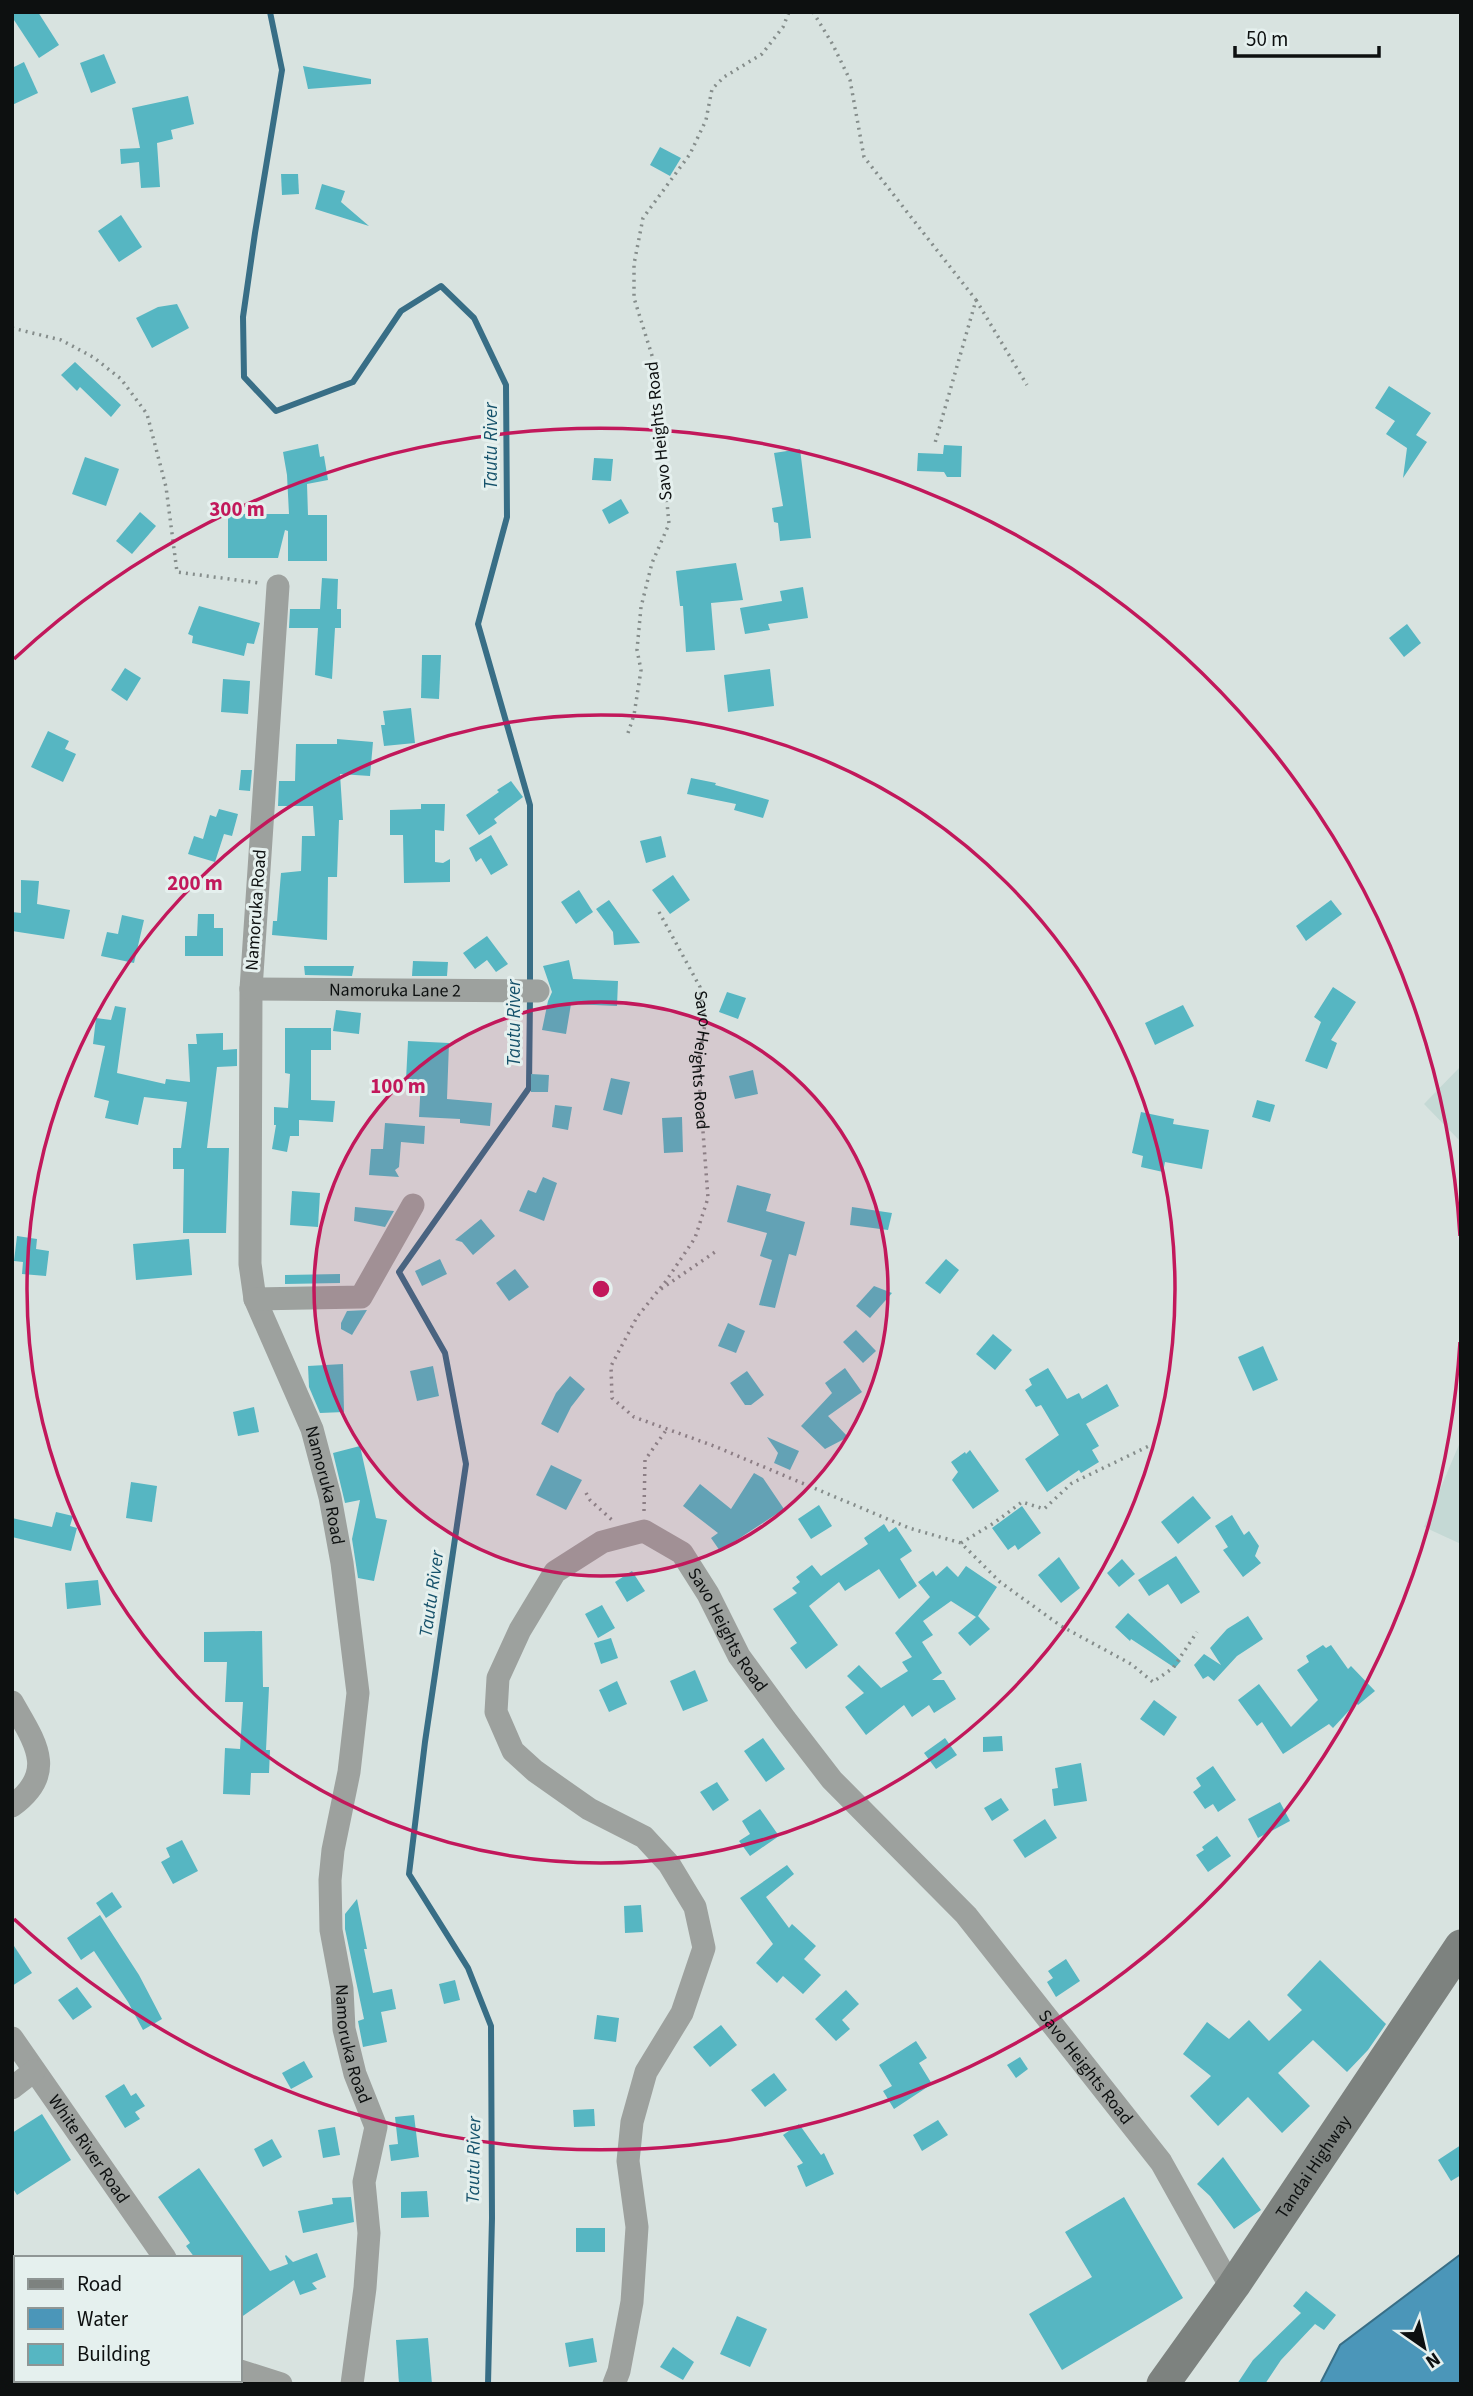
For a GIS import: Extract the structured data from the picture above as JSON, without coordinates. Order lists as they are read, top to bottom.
{
  "streets": {
    "main road": ["Tandai Highway"],
    "street": [
      "Savo Heights Road",
      "Namoruka Road",
      "Namoruka Lane 2",
      "White River Road"
    ]
  },
  "crossings": [
    ["Savo Heights Road", "Tandai Highway"],
    ["Namoruka Road", "Namoruka Lane 2"]
  ],
  "water": ["Tautu River"],
  "legend": ["Road", "Water", "Building"],
  "scale_bar": "50 m",
  "north": "bottom right",
  "rings": ["300 m", "200 m", "100 m"]
}
